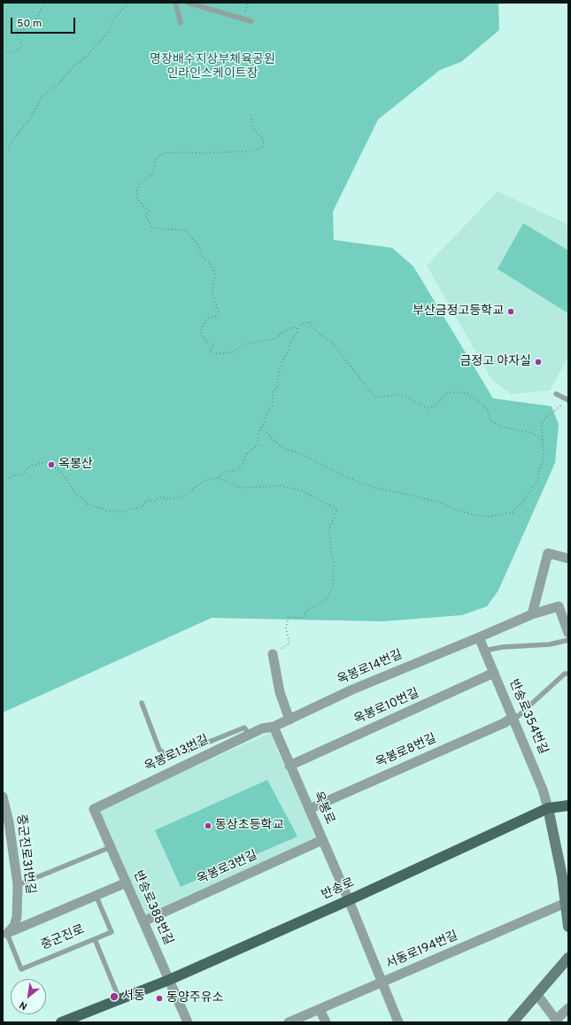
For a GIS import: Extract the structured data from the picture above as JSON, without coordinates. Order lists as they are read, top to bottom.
{
  "streets": {
    "main road": ["반송로"],
    "street": [
      "옥봉로14번길",
      "옥봉로10번길",
      "반송로354번길",
      "옥봉로8번길",
      "옥봉로13번길",
      "옥봉로",
      "중군진로31번길",
      "옥봉로3번길",
      "반송로388번길",
      "중군진로",
      "서동로194번길"
    ]
  },
  "crossings": [
    ["옥봉로14번길", "반송로354번길"],
    ["옥봉로14번길", "옥봉로13번길"],
    ["옥봉로14번길", "옥봉로"],
    ["옥봉로10번길", "반송로354번길"],
    ["옥봉로10번길", "옥봉로"],
    ["반송로354번길", "옥봉로8번길"],
    ["반송로354번길", "반송로"],
    ["옥봉로8번길", "옥봉로"],
    ["옥봉로13번길", "옥봉로"],
    ["옥봉로13번길", "반송로388번길"],
    ["옥봉로", "옥봉로3번길"],
    ["옥봉로", "반송로"],
    ["옥봉로", "서동로194번길"],
    ["중군진로31번길", "중군진로"],
    ["옥봉로3번길", "반송로388번길"],
    ["반송로", "반송로388번길"],
    ["반송로388번길", "중군진로"]
  ],
  "parks": ["명장배수지상부체육공원 인라인스케이트장"],
  "places": [
    "부산금정고등학교",
    "금정고 야자실",
    "옥봉산",
    "동상초등학교",
    "서동",
    "동양주유소"
  ],
  "scale_bar": "50 m",
  "north": "bottom left"
}
